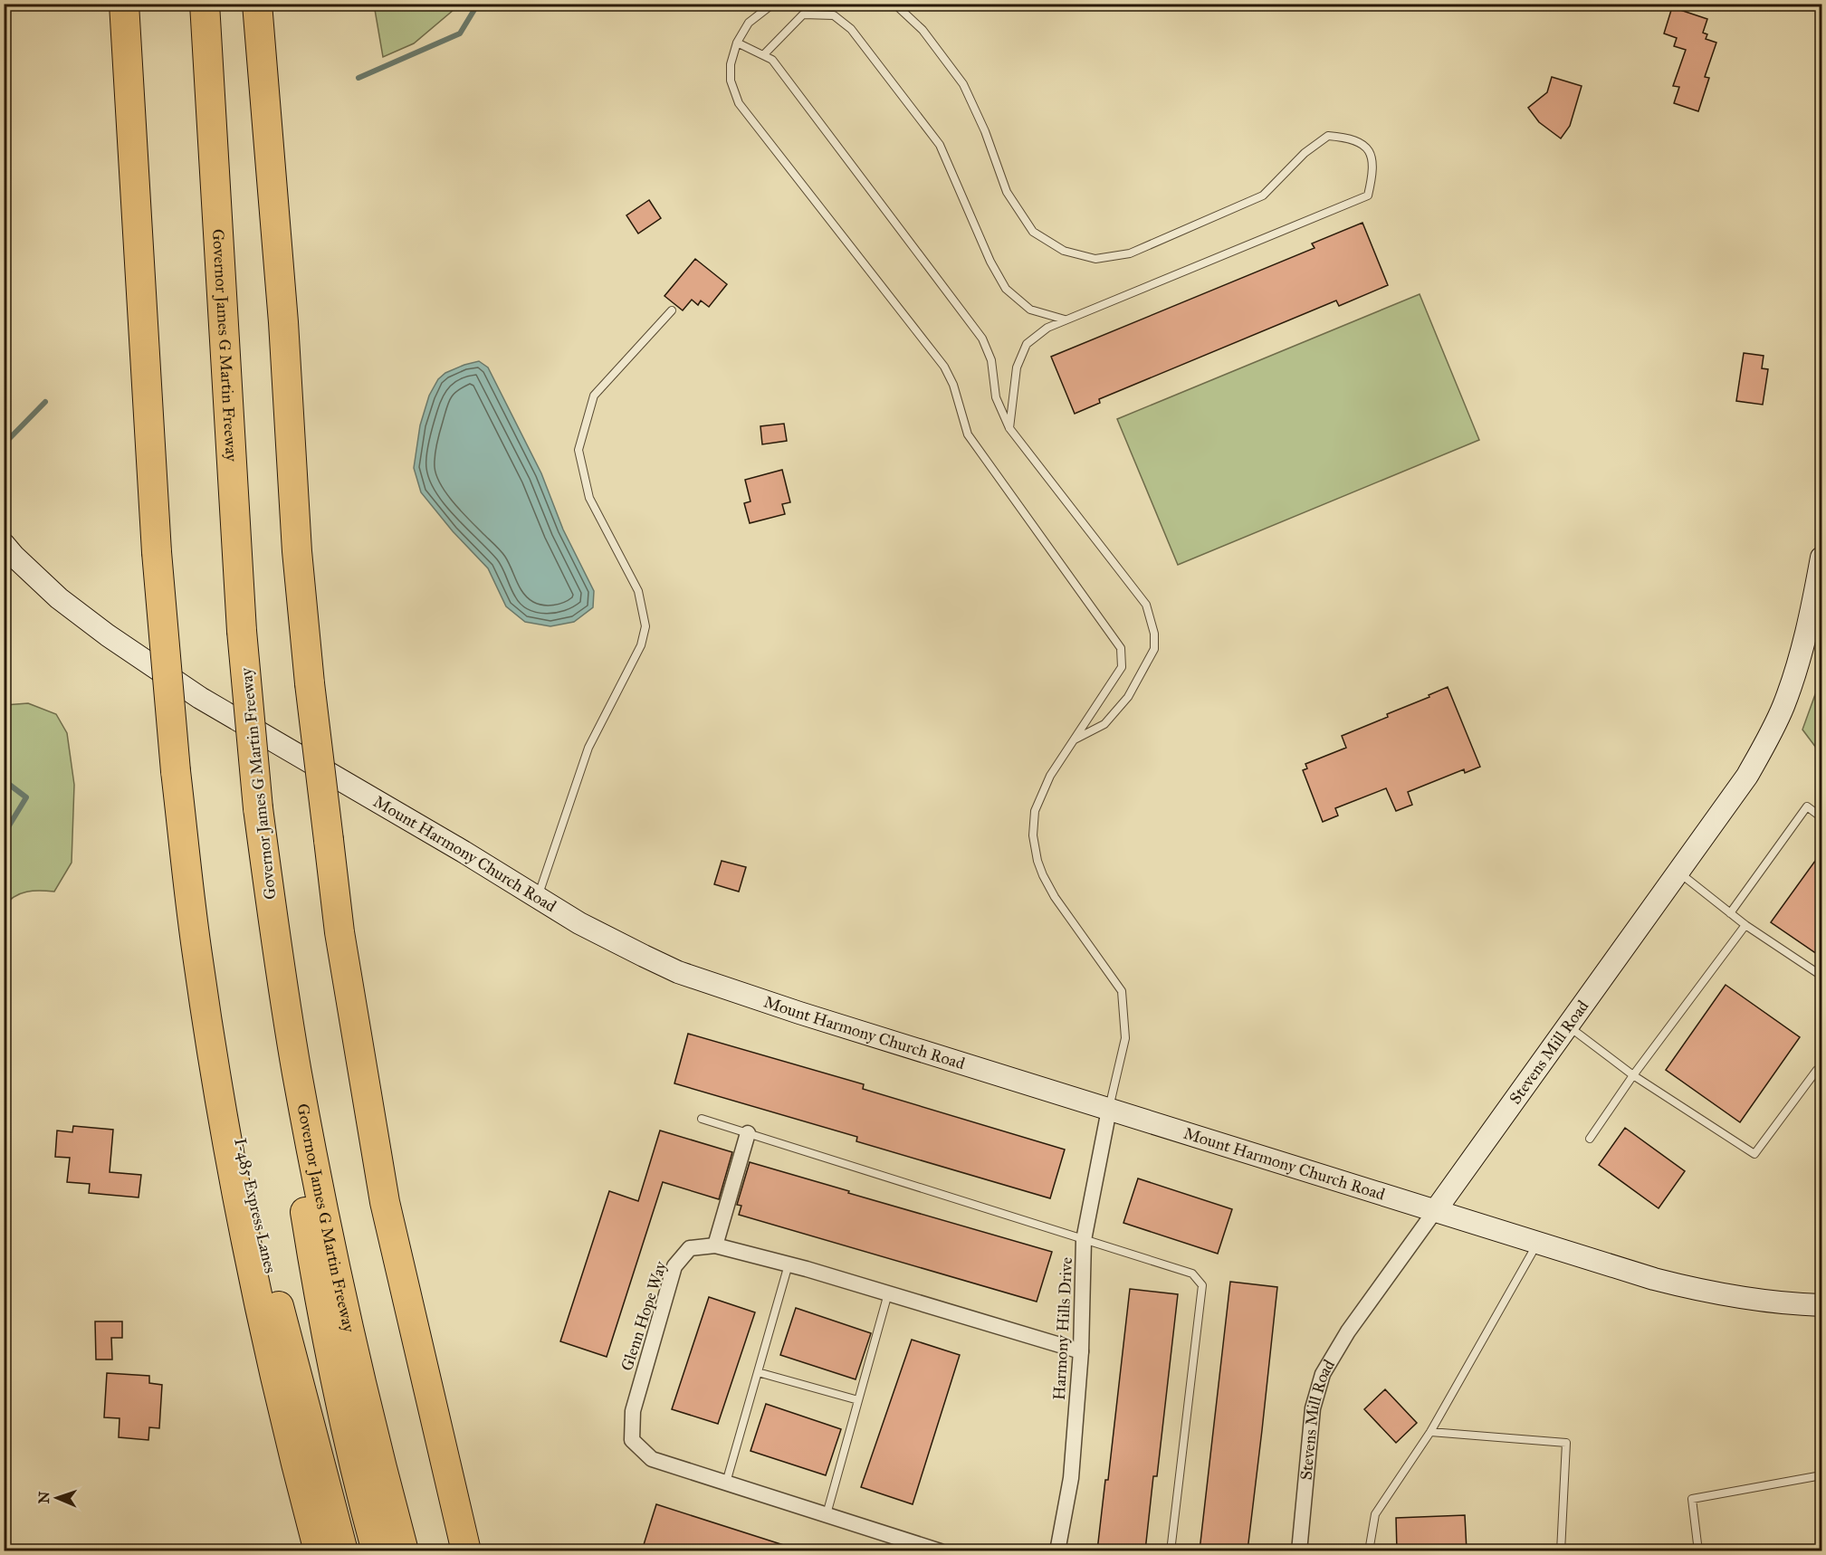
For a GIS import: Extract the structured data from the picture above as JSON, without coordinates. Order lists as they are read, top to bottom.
{
  "streets": {
    "highway": ["Governor James G Martin Freeway", "I-485 Express Lanes"],
    "street": [
      "Mount Harmony Church Road",
      "Stevens Mill Road",
      "Glenn Hope Way",
      "Harmony Hills Drive"
    ]
  },
  "crossings": [
    ["Mount Harmony Church Road", "Stevens Mill Road"],
    ["Mount Harmony Church Road", "Harmony Hills Drive"],
    ["Glenn Hope Way", "Harmony Hills Drive"]
  ],
  "north": "left"
}
